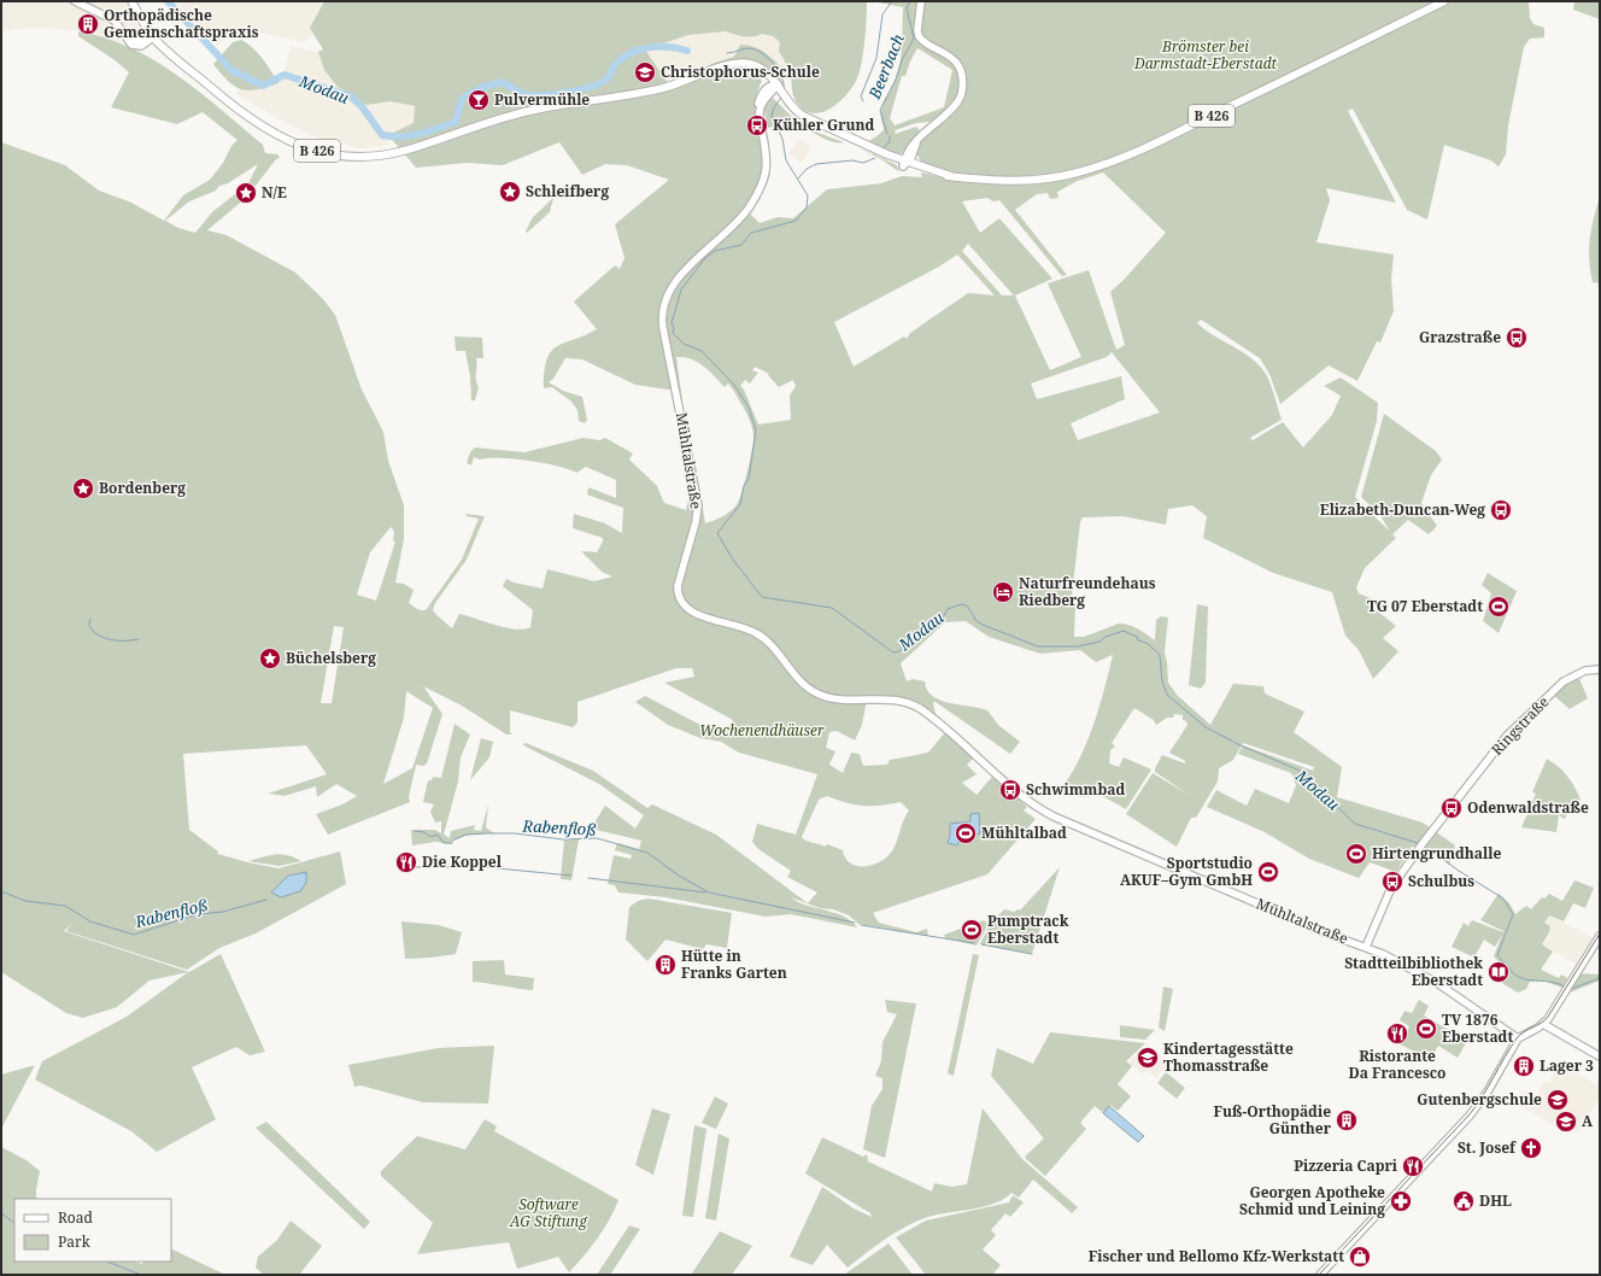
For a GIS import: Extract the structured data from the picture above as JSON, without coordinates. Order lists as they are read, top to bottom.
{
  "streets": {
    "main road": ["B 426"],
    "street": ["Mühltalstraße", "Ringstraße"]
  },
  "crossings": [
    ["B 426", "Mühltalstraße"],
    ["Mühltalstraße", "Ringstraße"]
  ],
  "water": ["Beerbach", "Modau", "Rabenfloß"],
  "parks": ["Brömster bei Darmstadt-Eberstadt", "Wochenendhäuser", "Software AG Stiftung"],
  "places": {
    "building": [
      "Orthopädische Gemeinschaftspraxis",
      "Hütte in Franks Garten",
      "Lager 3",
      "Fuß-Orthopädie Günther"
    ],
    "school or university": [
      "Christophorus-Schule",
      "Kindertagesstätte Thomasstraße",
      "Gutenbergschule",
      "A"
    ],
    "bar": ["Pulvermühle"],
    "bus stop": [
      "Kühler Grund",
      "Grazstraße",
      "Elizabeth-Duncan-Weg",
      "Schwimmbad",
      "Odenwaldstraße",
      "Schulbus"
    ],
    "place": [
      "Schleifberg",
      "N/E",
      "Bordenberg",
      "Büchelsberg"
    ],
    "hotel": ["Naturfreundehaus Riedberg"],
    "sports": [
      "TG 07 Eberstadt",
      "Mühltalbad",
      "Hirtengrundhalle",
      "Sportstudio AKUF–Gym GmbH",
      "Pumptrack Eberstadt",
      "TV 1876 Eberstadt"
    ],
    "restaurant": ["Die Koppel", "Ristorante Da Francesco", "Pizzeria Capri"],
    "library": ["Stadtteilbibliothek Eberstadt"],
    "church": ["St. Josef"],
    "pharmacy": ["Georgen Apotheke Schmid und Leining"],
    "public building": ["DHL"],
    "shop": ["Fischer und Bellomo Kfz-Werkstatt"]
  },
  "legend": ["Road", "Park"]
}
